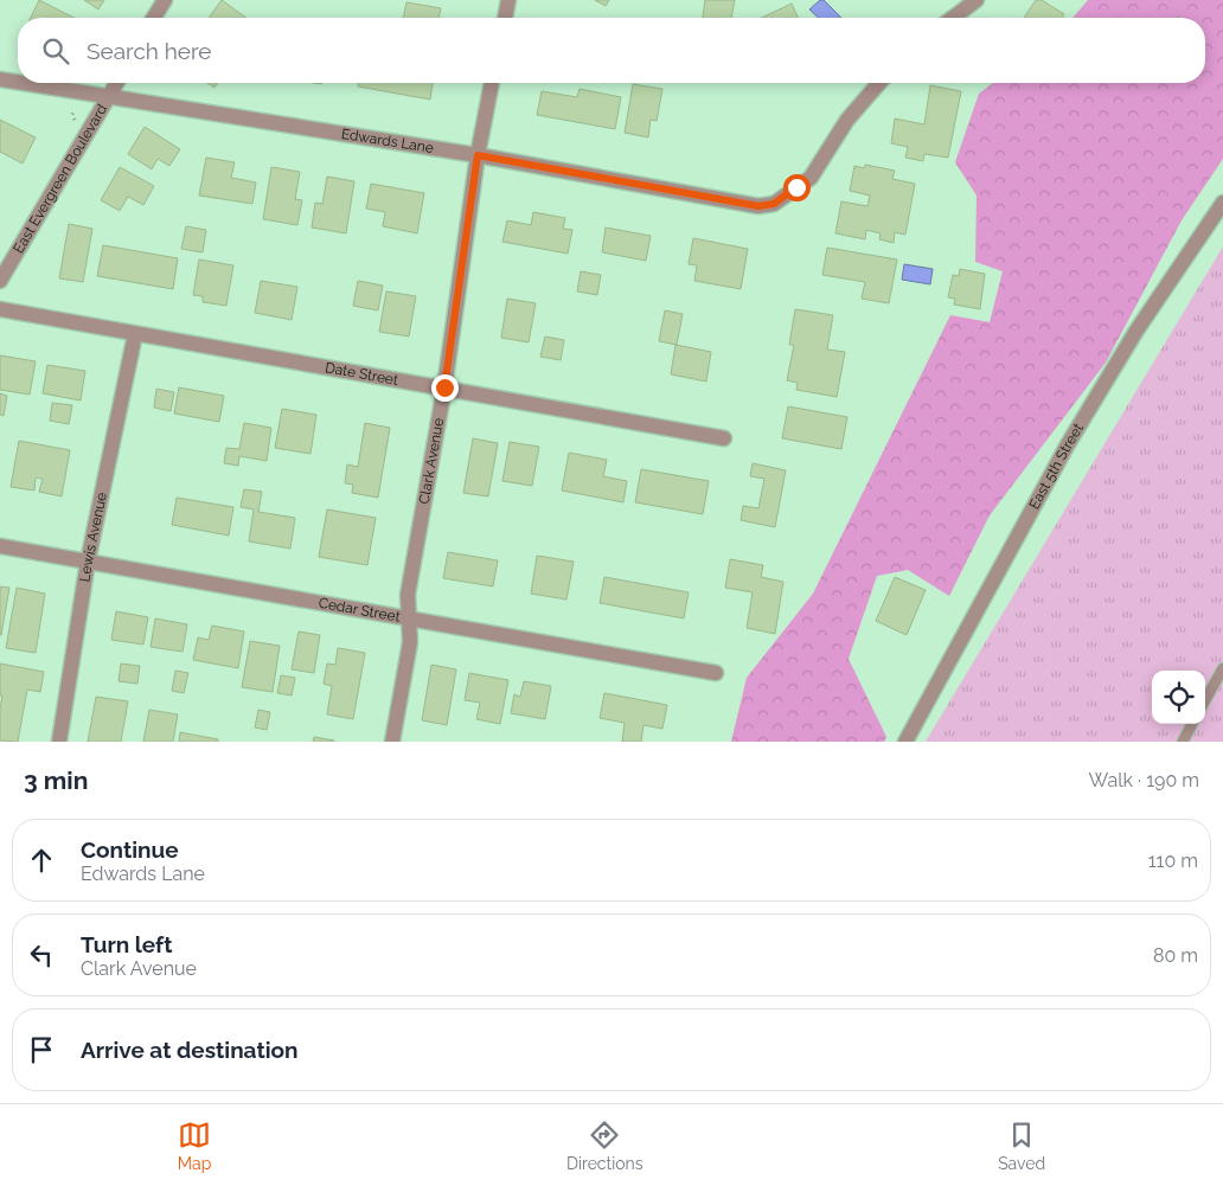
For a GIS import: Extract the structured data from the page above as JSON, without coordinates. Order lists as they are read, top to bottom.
{
  "streets": {
    "street": [
      "Edwards Lane",
      "East Evergreen Boulevard",
      "Date Street",
      "Clark Avenue",
      "East 5th Street",
      "Lewis Avenue",
      "Cedar Street"
    ]
  },
  "crossings": [
    ["Edwards Lane", "East Evergreen Boulevard"],
    ["Edwards Lane", "Clark Avenue"],
    ["Date Street", "Clark Avenue"],
    ["Date Street", "Lewis Avenue"],
    ["Clark Avenue", "Cedar Street"],
    ["Lewis Avenue", "Cedar Street"]
  ],
  "page": {
    "search": "Search here",
    "heading": ["3 min", "Walk · 190 m"],
    "list": [
      ["Continue", "Edwards Lane", "110 m"],
      ["Turn left", "Clark Avenue", "80 m"],
      "Arrive at destination"
    ],
    "nav": ["Map", "Directions", "Saved"]
  }
}
